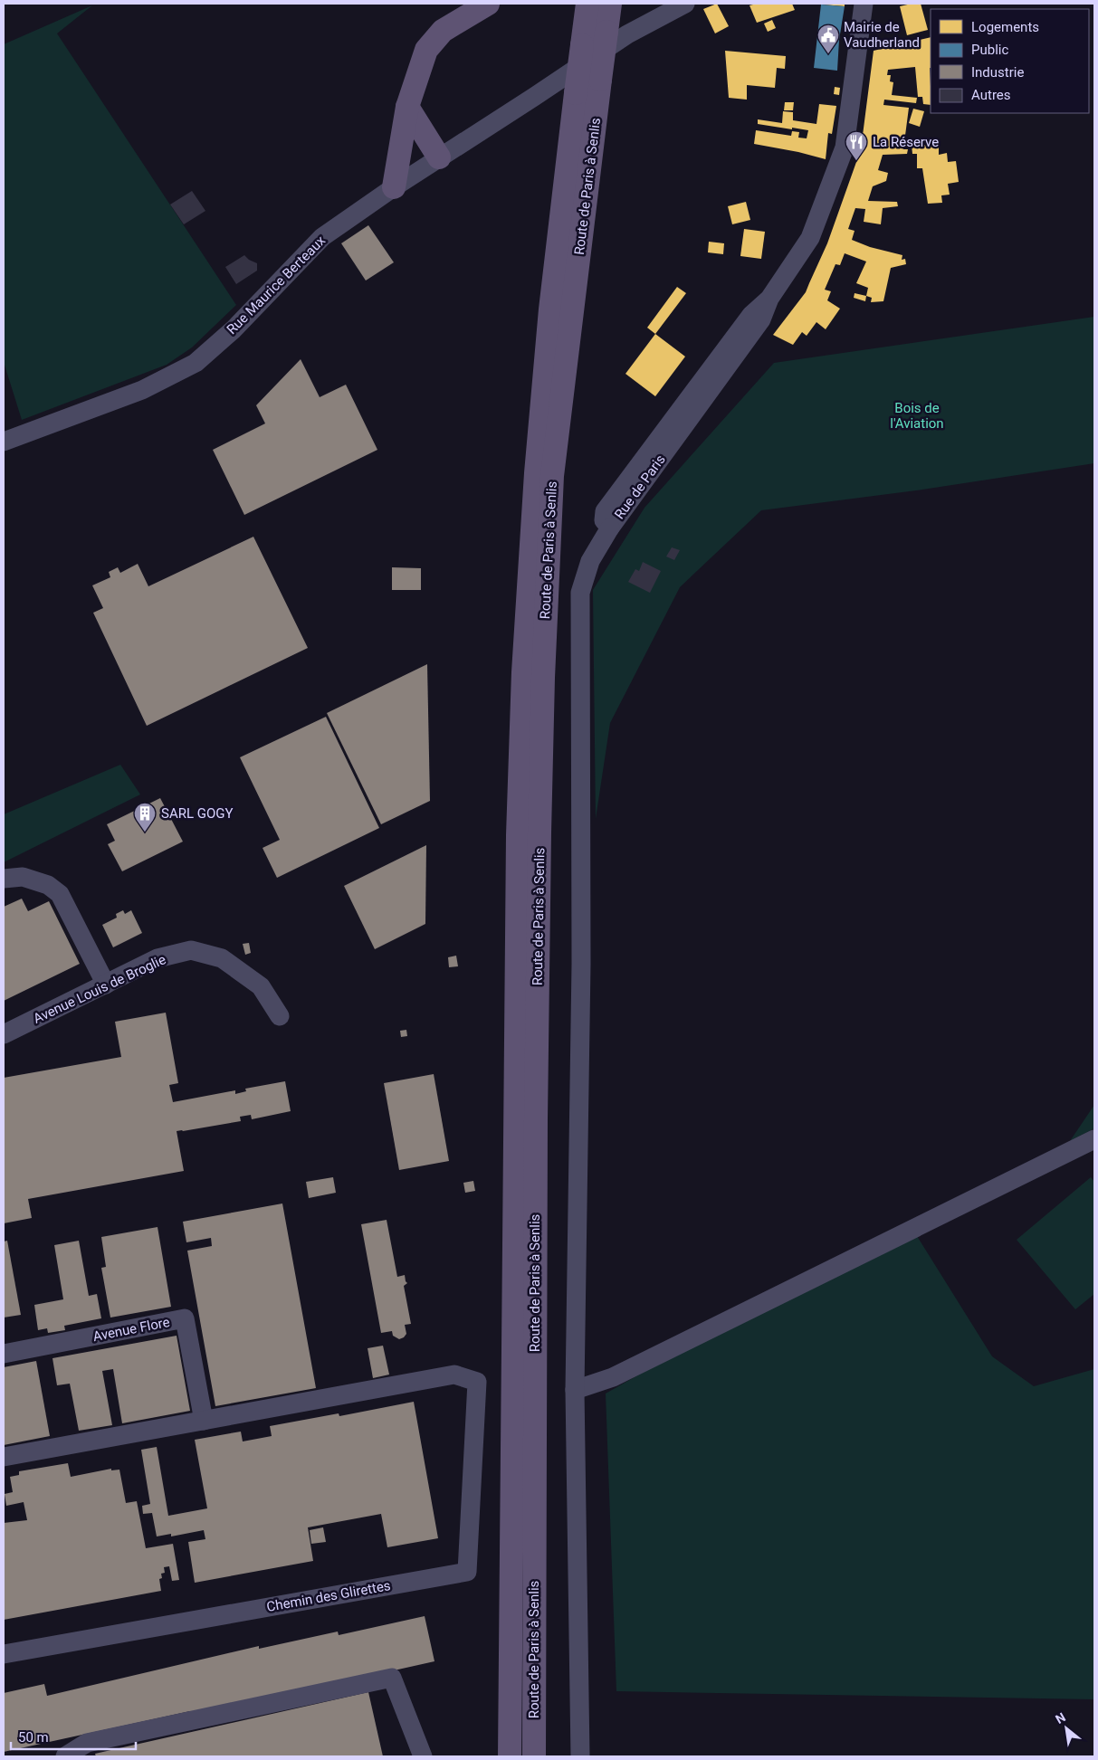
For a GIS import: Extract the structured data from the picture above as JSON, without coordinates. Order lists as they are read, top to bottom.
{
  "streets": {
    "main road": ["Route de Paris à Senlis"],
    "street": [
      "Rue Maurice Berteaux",
      "Rue de Paris",
      "Avenue Louis de Broglie",
      "Avenue Flore",
      "Chemin des Glirettes"
    ]
  },
  "crossings": [
    ["Route de Paris à Senlis", "Rue Maurice Berteaux"],
    ["Avenue Flore", "Chemin des Glirettes"]
  ],
  "parks": ["Bois de l'Aviation"],
  "places": {
    "public building": ["Mairie de Vaudherland"],
    "restaurant": ["La Réserve"],
    "building": ["SARL GOGY"]
  },
  "legend": [
    "Logements",
    "Public",
    "Industrie",
    "Autres"
  ],
  "scale_bar": "50 m",
  "north": "top left"
}
